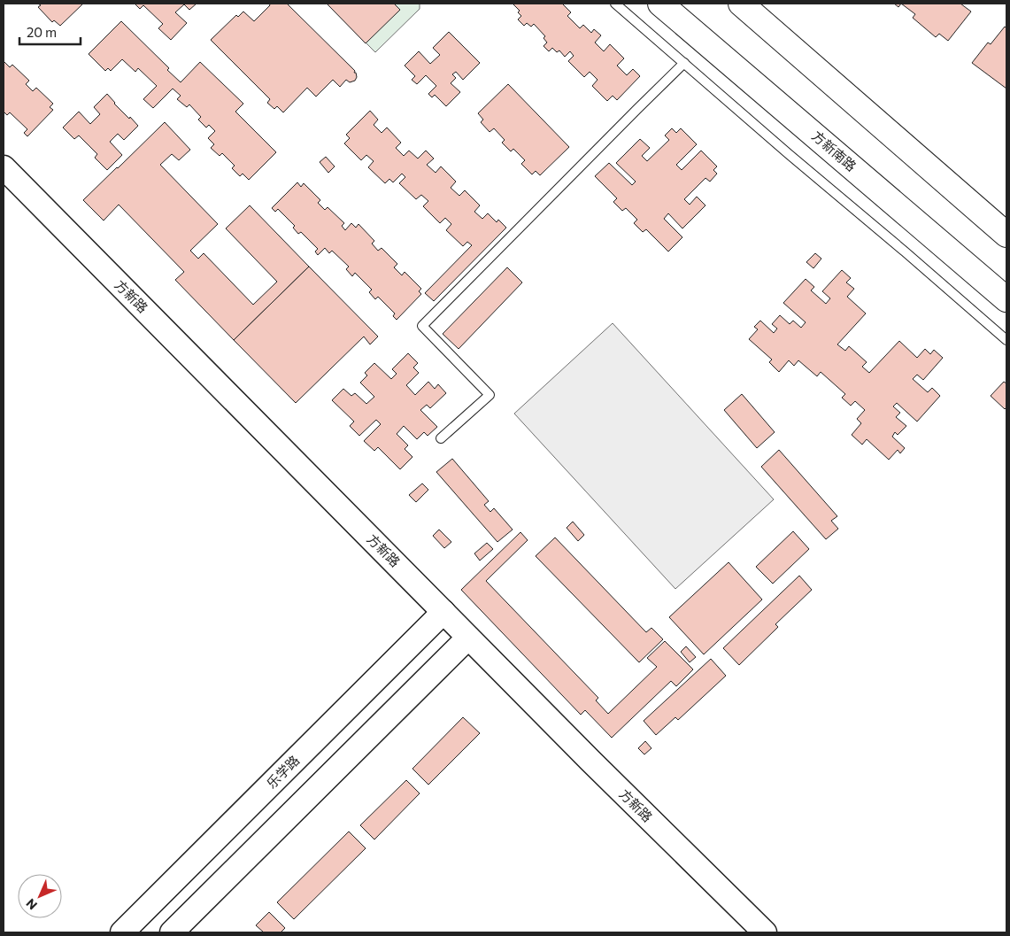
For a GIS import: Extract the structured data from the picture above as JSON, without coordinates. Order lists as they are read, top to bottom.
{
  "streets": {
    "main road": ["方新南路"],
    "street": ["方新路", "乐学路"]
  },
  "crossings": [
    ["方新路", "乐学路"]
  ],
  "scale_bar": "20 m",
  "north": "bottom left"
}
